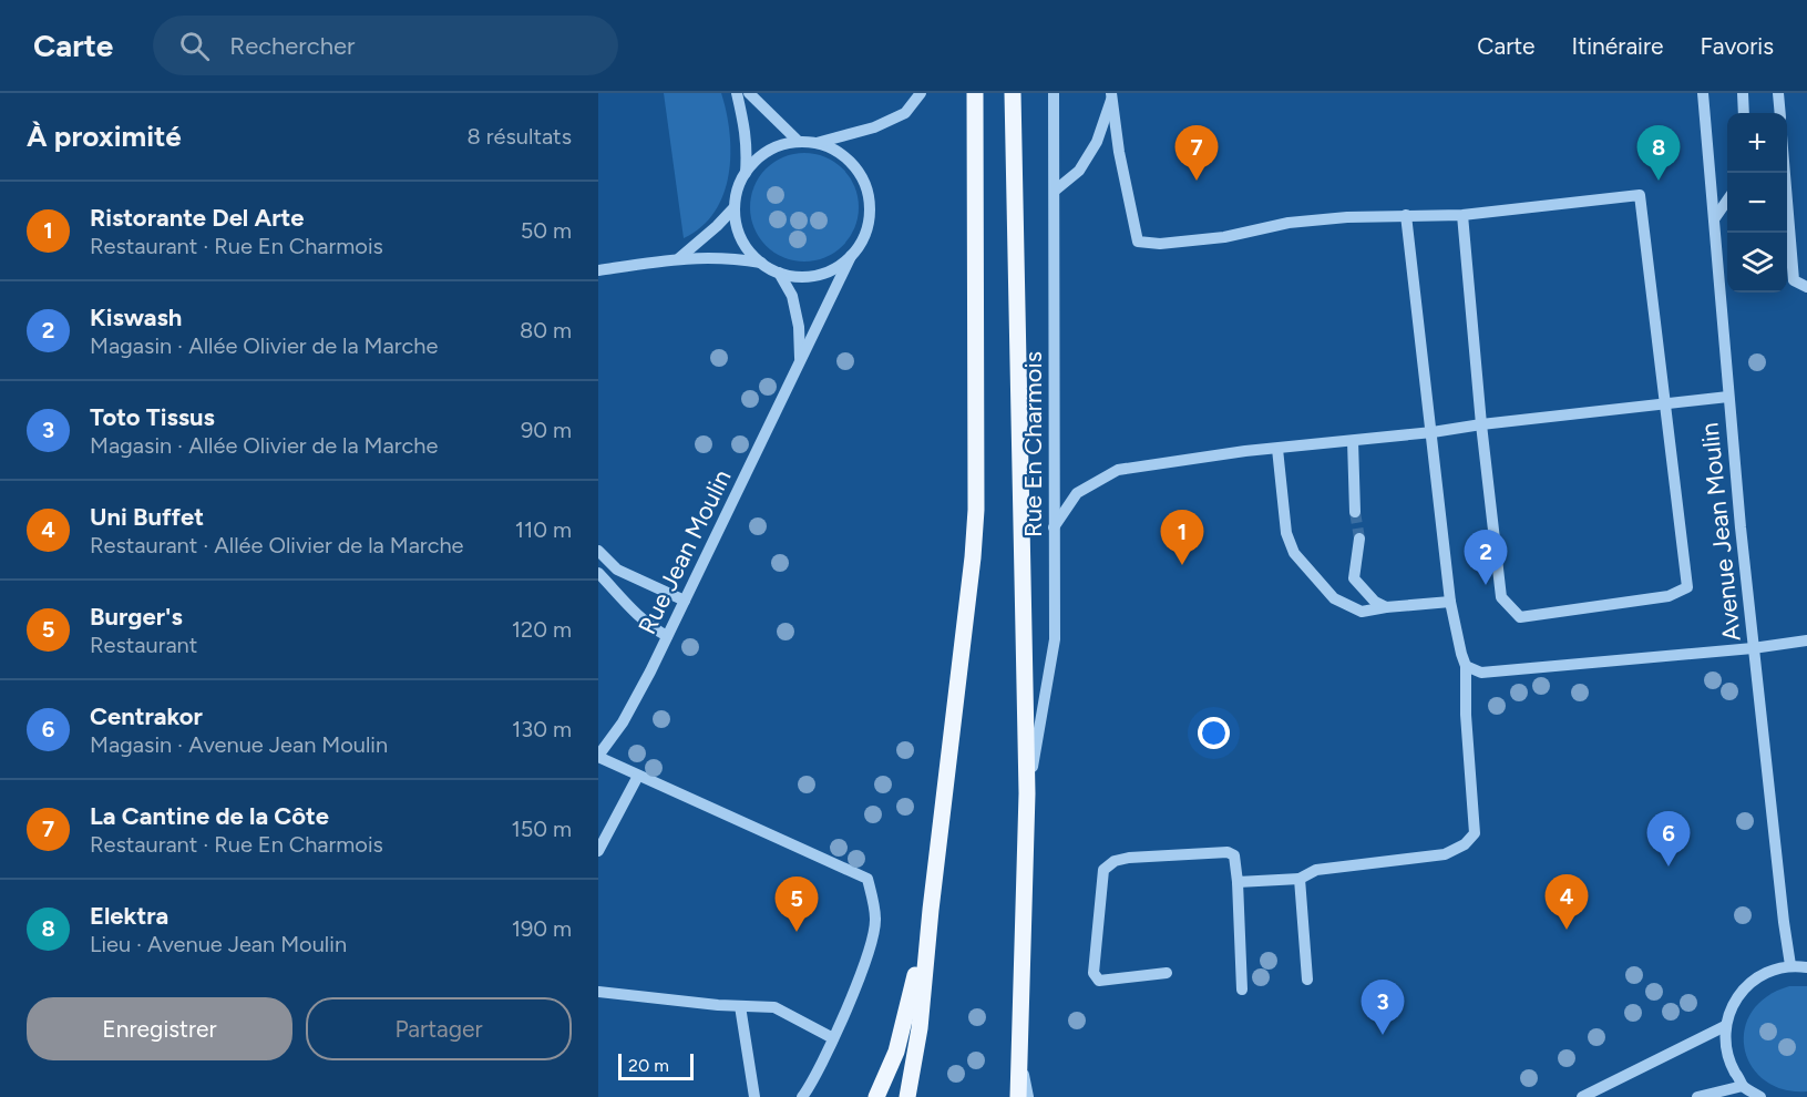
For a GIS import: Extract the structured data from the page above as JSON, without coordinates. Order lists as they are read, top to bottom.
{
  "streets": {
    "street": ["Rue En Charmois", "Avenue Jean Moulin", "Rue Jean Moulin"]
  },
  "scale_bar": "20 m",
  "page": {
    "header": "Carte",
    "search": "Rechercher",
    "nav": ["Carte", "Itinéraire", "Favoris"],
    "heading": ["À proximité", "8 résultats"],
    "map_buttons": ["+", "−"],
    "pins": [
      "7",
      "8",
      "1",
      "2",
      "6",
      "4",
      "5",
      "3"
    ],
    "list": [
      {
        "mark": "1",
        "name": "Ristorante Del Arte",
        "note": "Restaurant · Rue En Charmois",
        "value": "50 m"
      },
      {
        "mark": "2",
        "name": "Kiswash",
        "note": "Magasin · Allée Olivier de la Marche",
        "value": "80 m"
      },
      {
        "mark": "3",
        "name": "Toto Tissus",
        "note": "Magasin · Allée Olivier de la Marche",
        "value": "90 m"
      },
      {
        "mark": "4",
        "name": "Uni Buffet",
        "note": "Restaurant · Allée Olivier de la Marche",
        "value": "110 m"
      },
      {
        "mark": "5",
        "name": "Burger's",
        "note": "Restaurant",
        "value": "120 m"
      },
      {
        "mark": "6",
        "name": "Centrakor",
        "note": "Magasin · Avenue Jean Moulin",
        "value": "130 m"
      },
      {
        "mark": "7",
        "name": "La Cantine de la Côte",
        "note": "Restaurant · Rue En Charmois",
        "value": "150 m"
      },
      {
        "mark": "8",
        "name": "Elektra",
        "note": "Lieu · Avenue Jean Moulin",
        "value": "190 m"
      }
    ],
    "buttons": ["Enregistrer", "Partager"],
    "scale": "20 m"
  }
}
